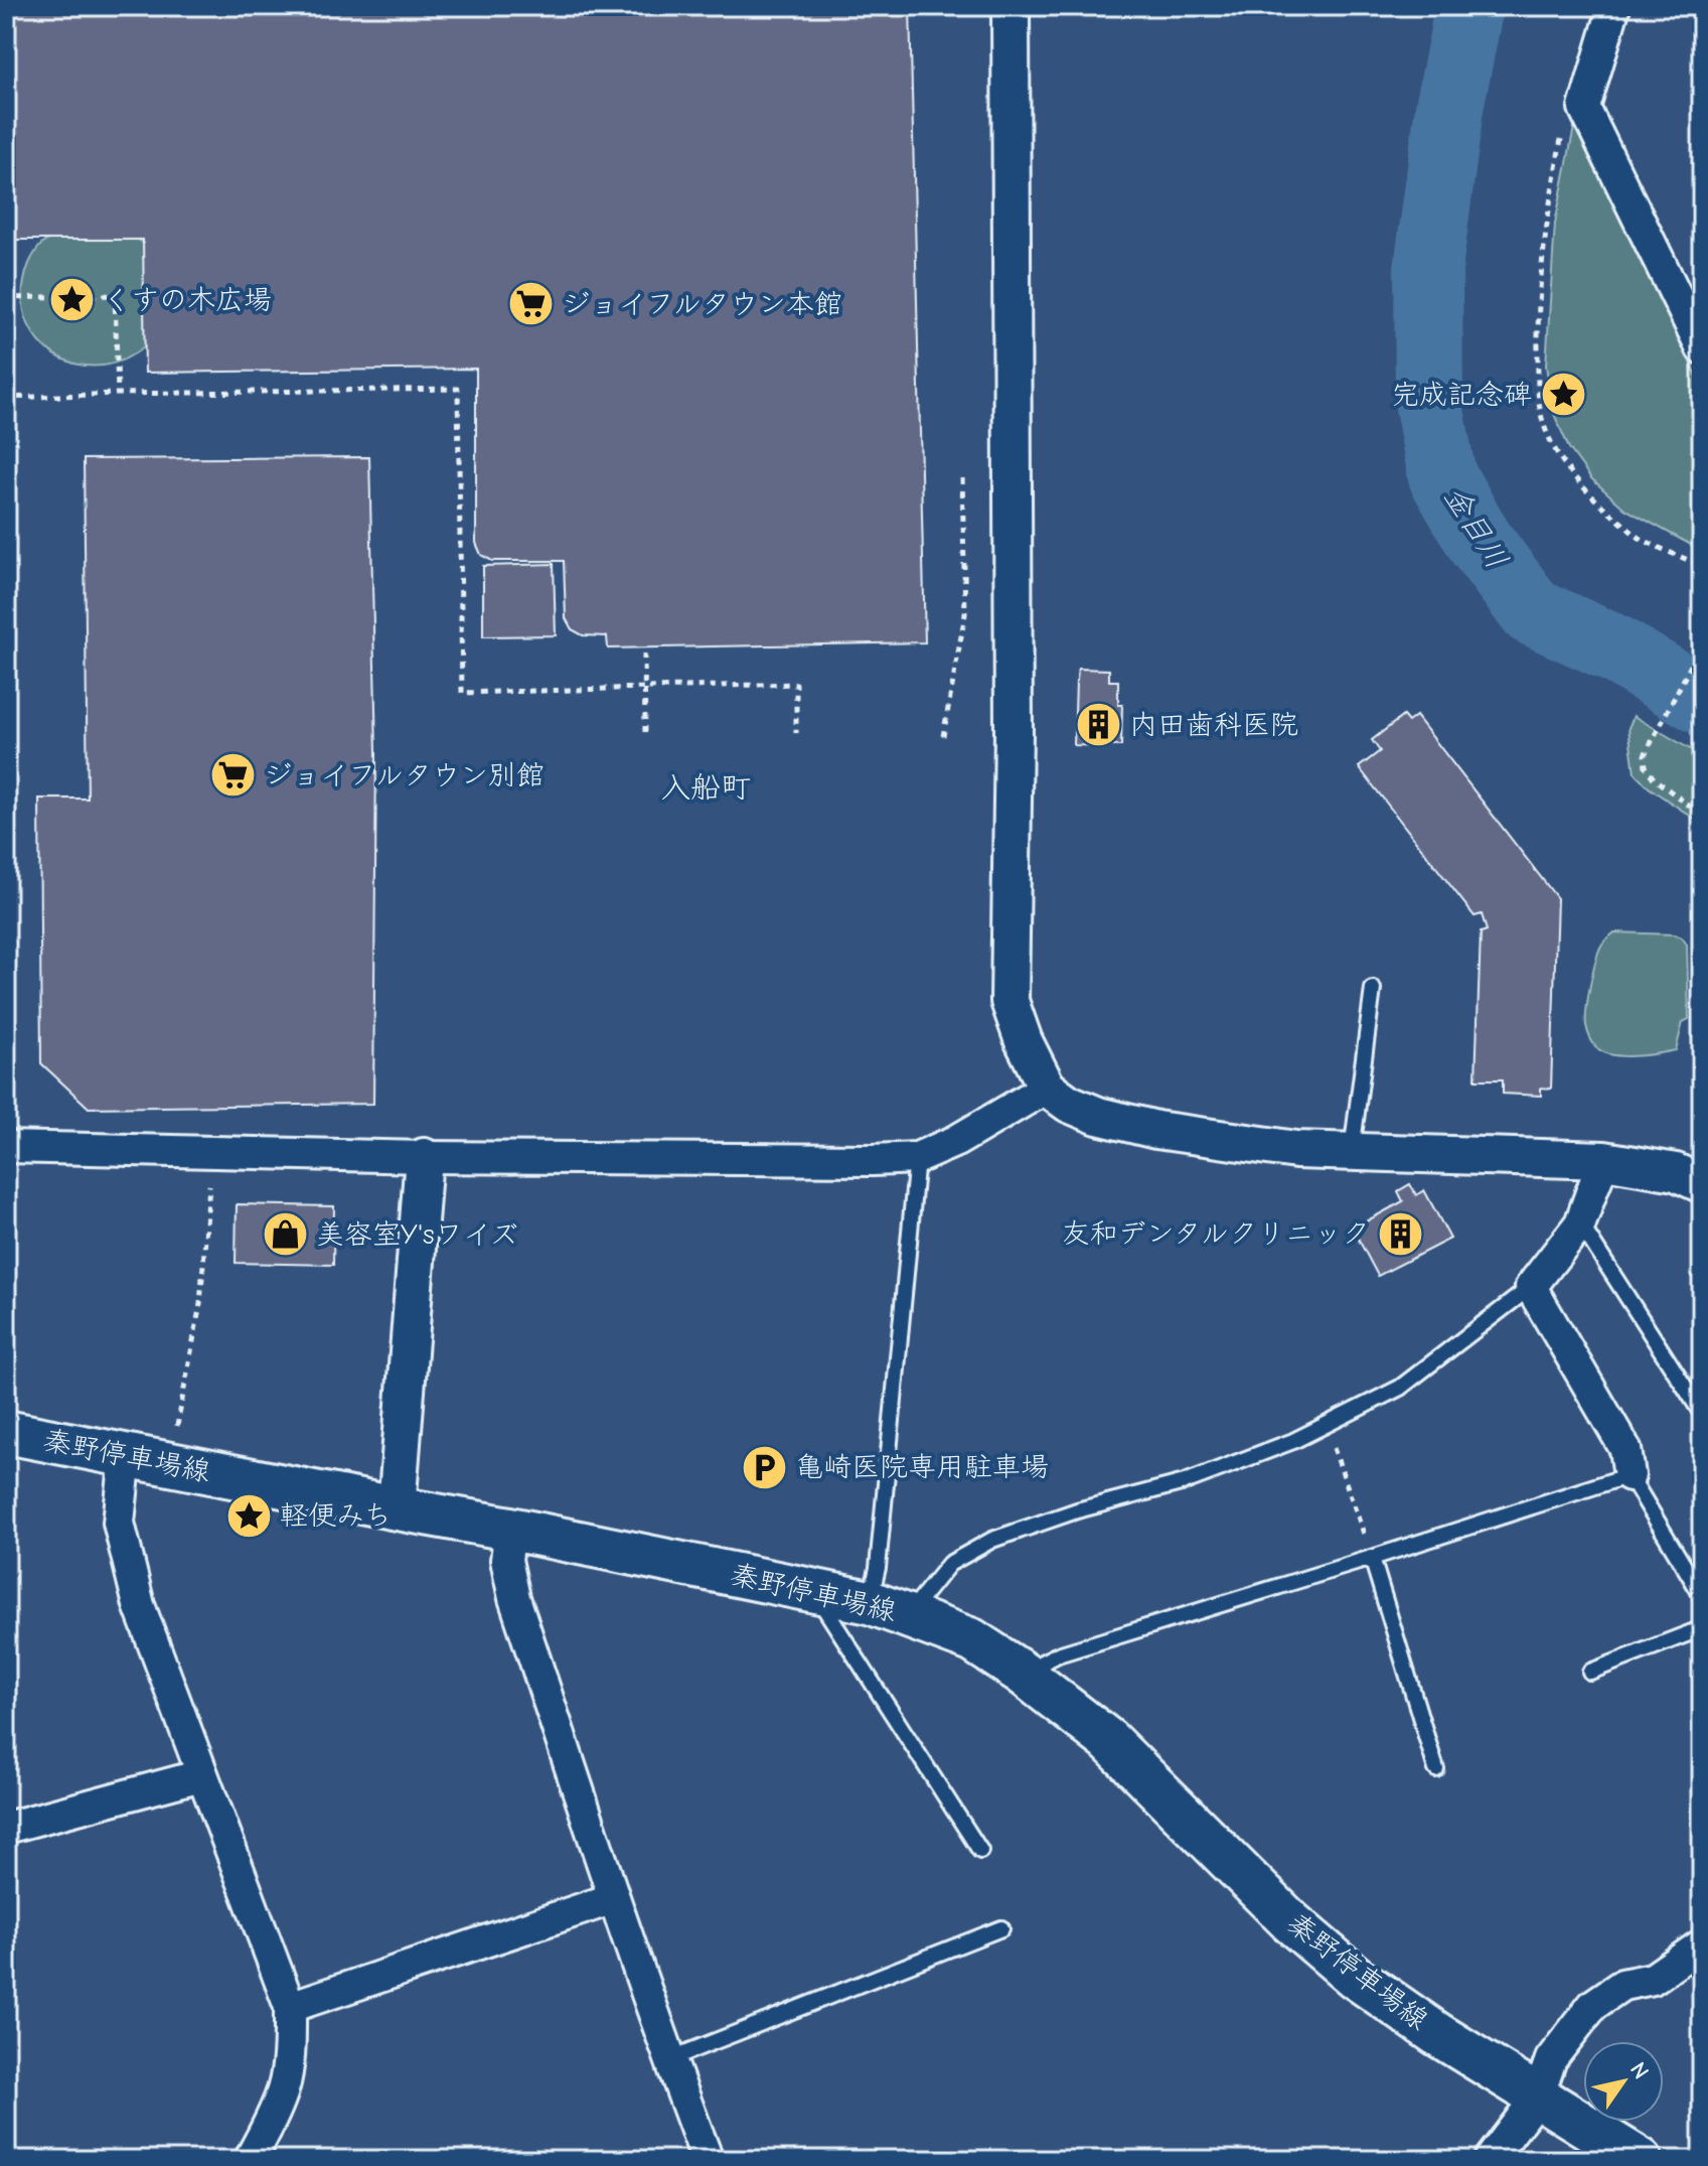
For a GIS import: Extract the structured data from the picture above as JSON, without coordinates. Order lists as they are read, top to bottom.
{
  "streets": {
    "main road": ["秦野停車場線"]
  },
  "districts": ["入船町"],
  "water": ["金目川"],
  "places": {
    "place": ["くすの木広場", "完成記念碑", "軽便みち"],
    "supermarket": ["ジョイフルタウン本館", "ジョイフルタウン別館"],
    "building": ["内田歯科医院", "友和デンタルクリニック"],
    "shop": ["美容室Y'sワイズ"],
    "parking": ["亀崎医院専用駐車場"]
  },
  "north": "top right"
}
